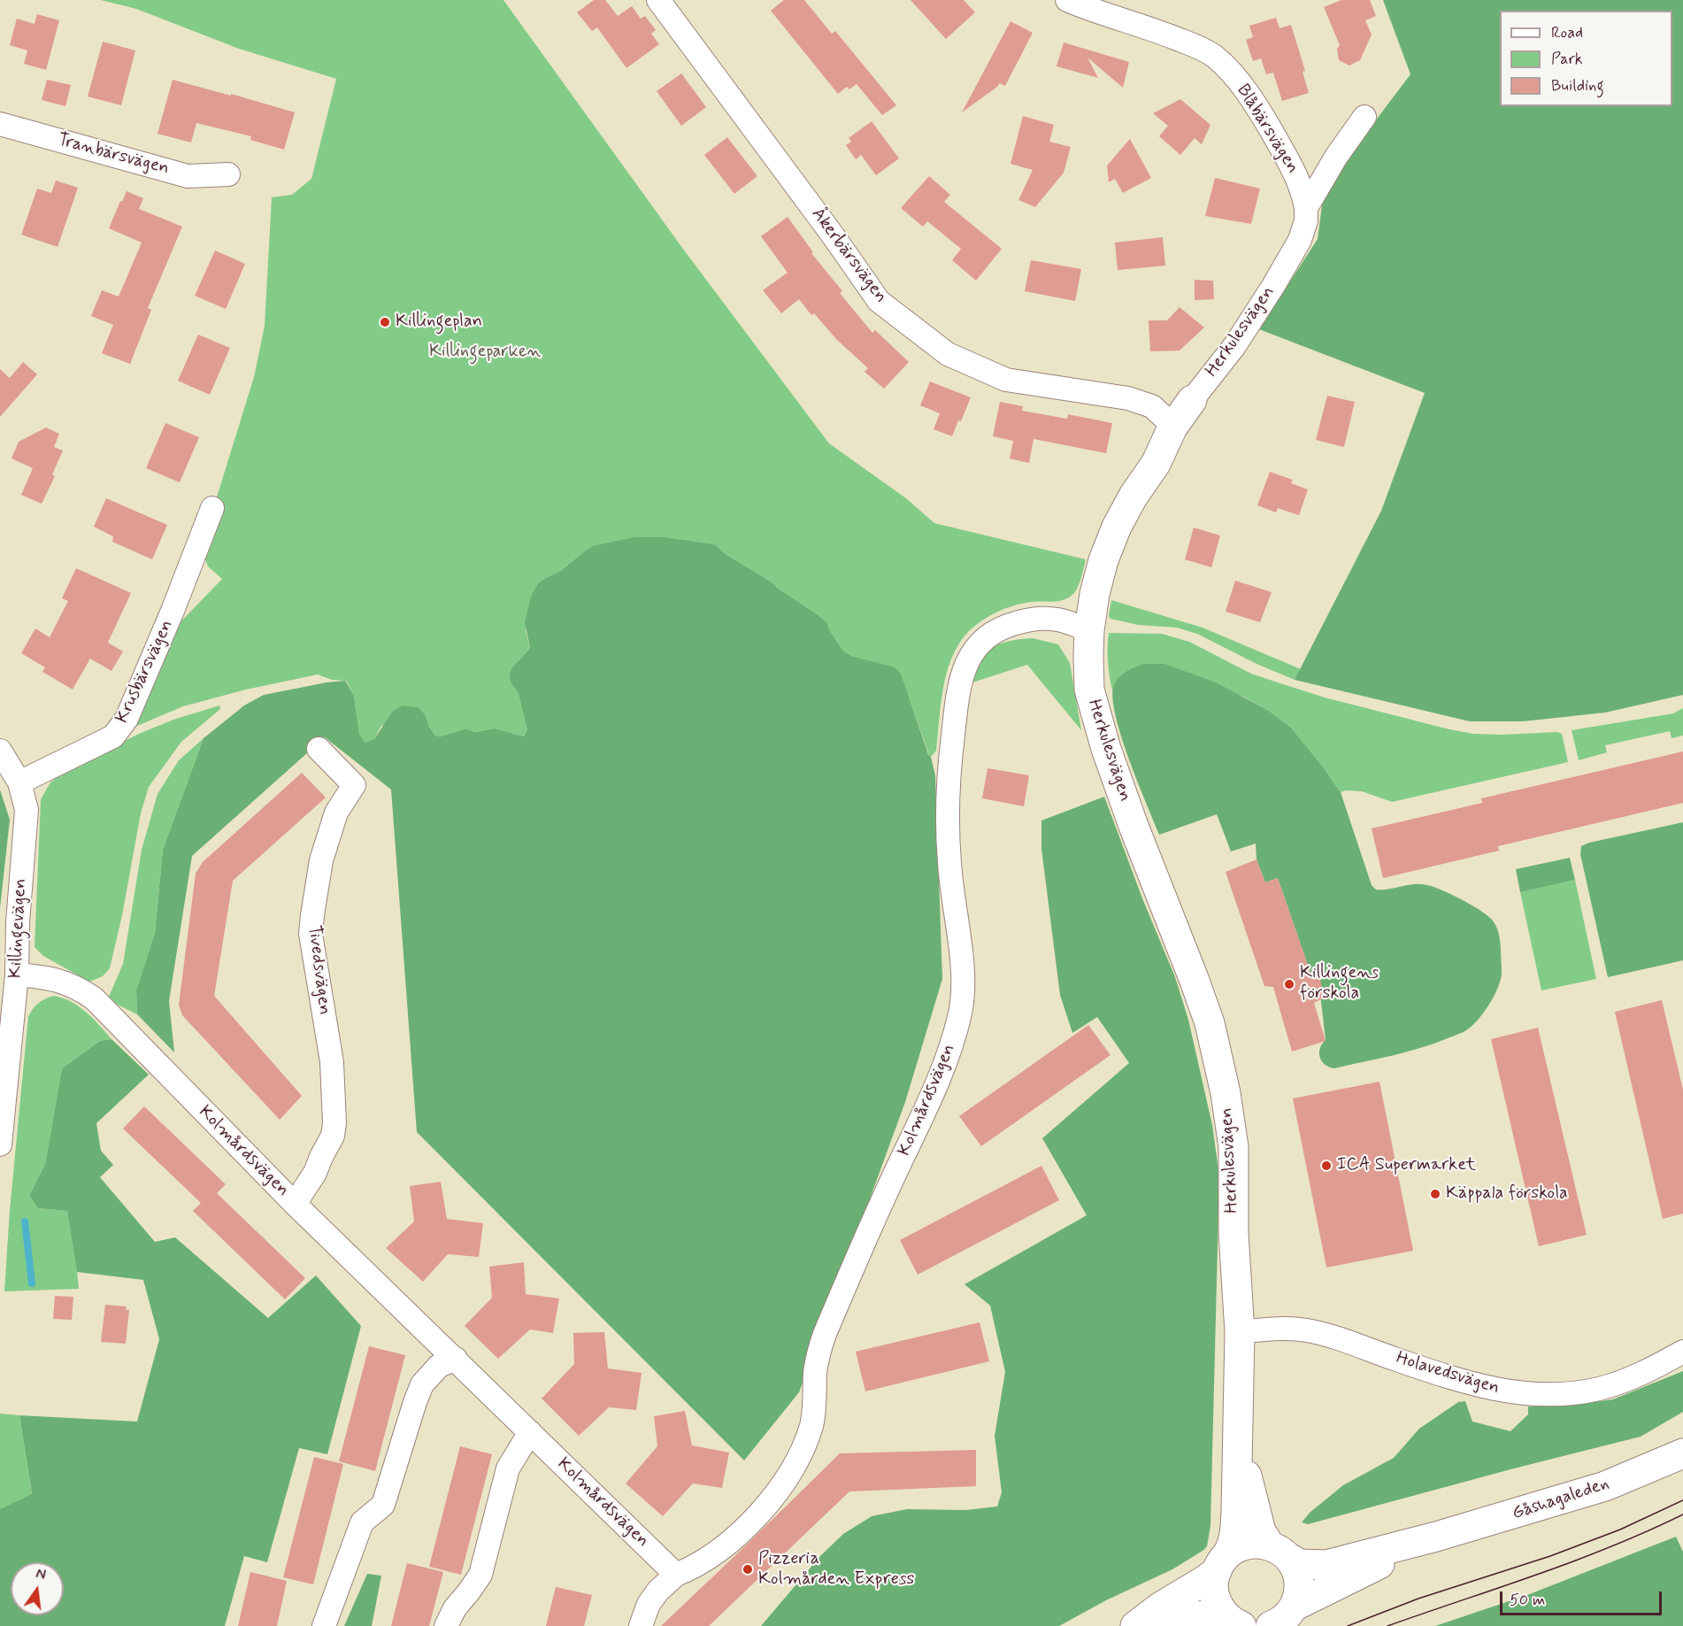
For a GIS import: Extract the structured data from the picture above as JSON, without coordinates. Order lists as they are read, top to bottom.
{
  "streets": {
    "street": [
      "Blåbärsvägen",
      "Tranbärsvägen",
      "Åkerbärsvägen",
      "Herkulesvägen",
      "Krusbärsvägen",
      "Killingevägen",
      "Tivedsvägen",
      "Kolmårdsvägen",
      "Holavedsvägen",
      "Gåshagaleden"
    ]
  },
  "crossings": [
    ["Blåbärsvägen", "Herkulesvägen"],
    ["Åkerbärsvägen", "Herkulesvägen"],
    ["Herkulesvägen", "Kolmårdsvägen"],
    ["Herkulesvägen", "Holavedsvägen"],
    ["Herkulesvägen", "Gåshagaleden"],
    ["Krusbärsvägen", "Killingevägen"],
    ["Killingevägen", "Kolmårdsvägen"],
    ["Tivedsvägen", "Kolmårdsvägen"]
  ],
  "parks": ["Killingeparken"],
  "places": [
    "Killingeplan",
    "Killingens förskola",
    "ICA Supermarket",
    "Käppala förskola",
    "Pizzeria Kolmården Express"
  ],
  "legend": ["Road", "Park", "Building"],
  "scale_bar": "50 m",
  "north": "top"
}
